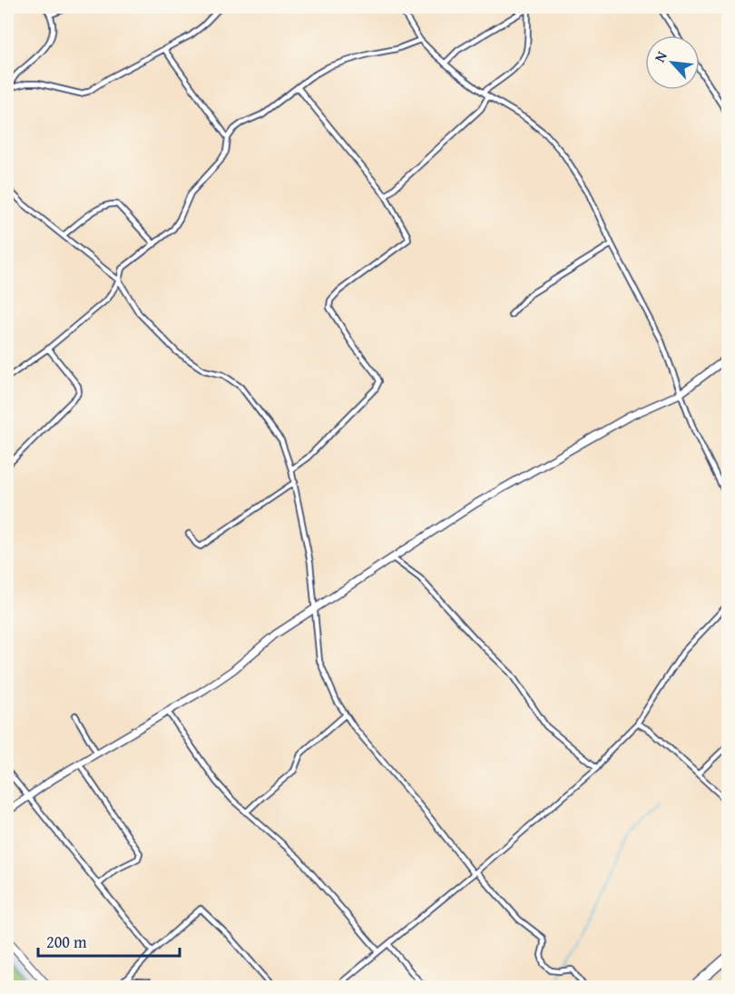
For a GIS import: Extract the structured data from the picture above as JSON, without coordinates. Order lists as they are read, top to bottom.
{
  "scale_bar": "200 m",
  "north": "top left"
}
